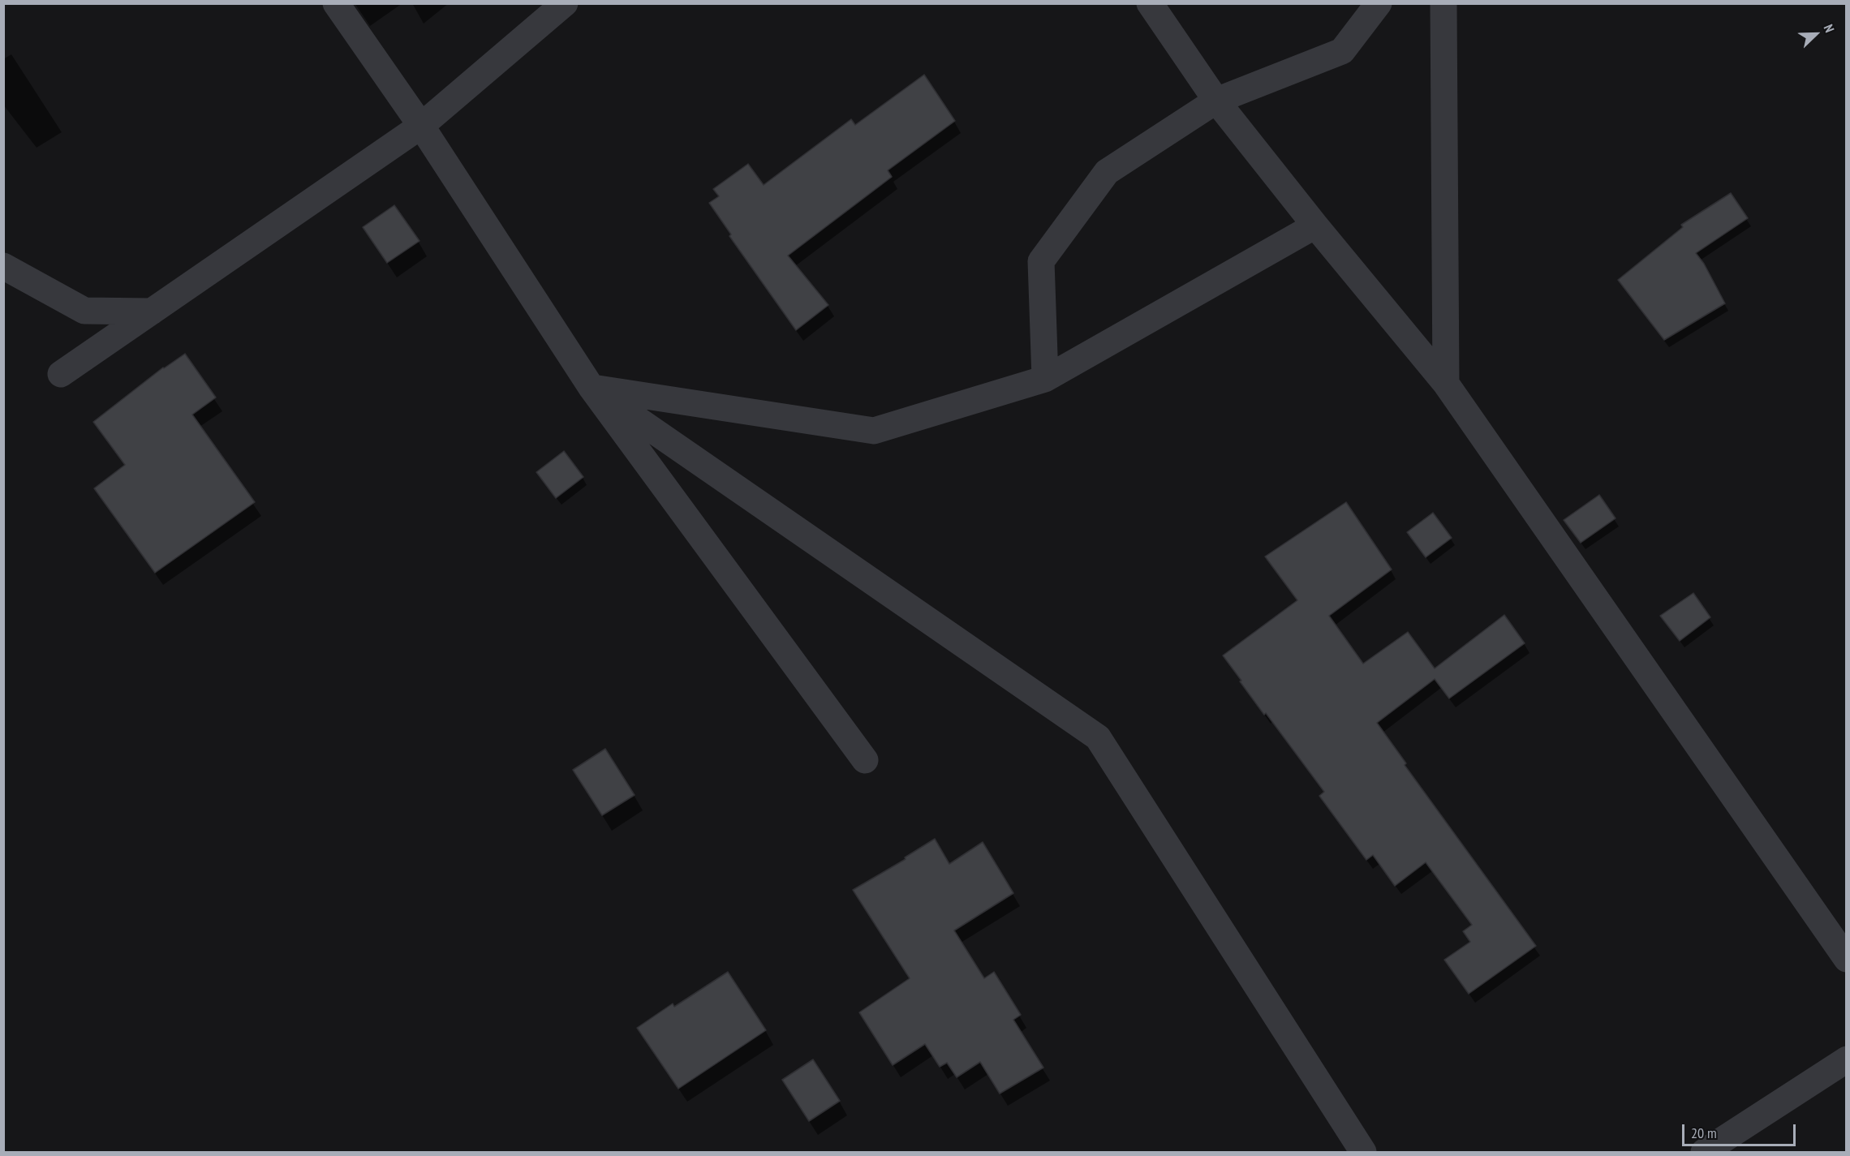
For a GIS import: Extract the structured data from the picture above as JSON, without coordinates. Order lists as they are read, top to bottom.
{
  "scale_bar": "20 m",
  "north": "top right"
}
